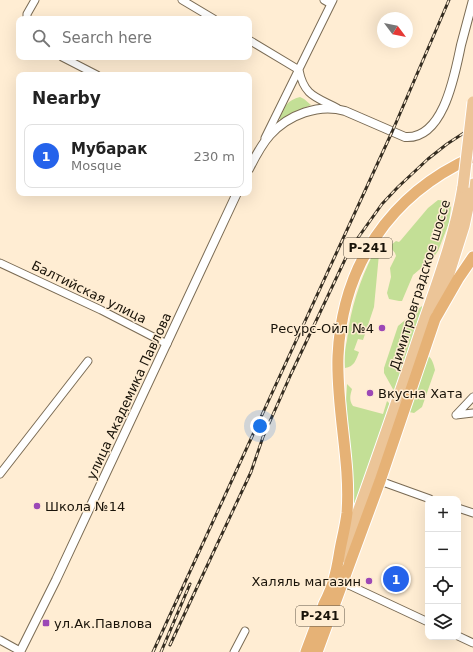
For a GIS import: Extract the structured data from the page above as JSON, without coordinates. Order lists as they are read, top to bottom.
{
  "streets": {
    "highway": ["Р-241", "Димитровградское шоссе"],
    "street": ["Балтийская улица", "улица Академика Павлова"]
  },
  "crossings": [
    ["Р-241", "Димитровградское шоссе"],
    ["Балтийская улица", "улица Академика Павлова"]
  ],
  "places": {
    "other": [
      "Ресурс-Ойл №4",
      "Вкусна Хата",
      "Школа №14",
      "Халяль магазин"
    ],
    "transit": ["ул.Ак.Павлова"]
  },
  "north": "bottom right",
  "page": {
    "search": "Search here",
    "heading": "Nearby",
    "list": [
      {
        "mark": "1",
        "name": "Мубарак",
        "note": "Mosque",
        "value": "230 m"
      }
    ],
    "map_buttons": ["+", "−"],
    "pins": "1"
  }
}
